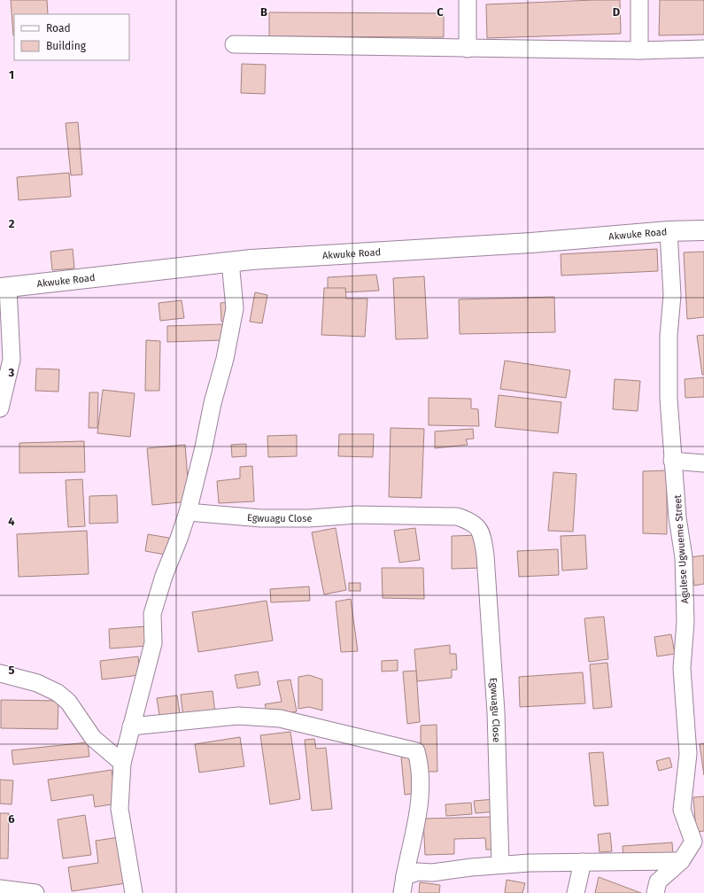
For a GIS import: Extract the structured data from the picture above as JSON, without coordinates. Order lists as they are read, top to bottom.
{
  "streets": {
    "main road": ["Akwuke Road"],
    "street": ["Egwuagu Close", "Agulese Ugwueme Street"]
  },
  "crossings": [
    ["Akwuke Road", "Agulese Ugwueme Street"]
  ],
  "legend": ["Road", "Building"],
  "grid": {
    "columns": ["B", "C", "D"],
    "rows": [
      "1",
      "2",
      "3",
      "4",
      "5",
      "6"
    ]
  }
}
